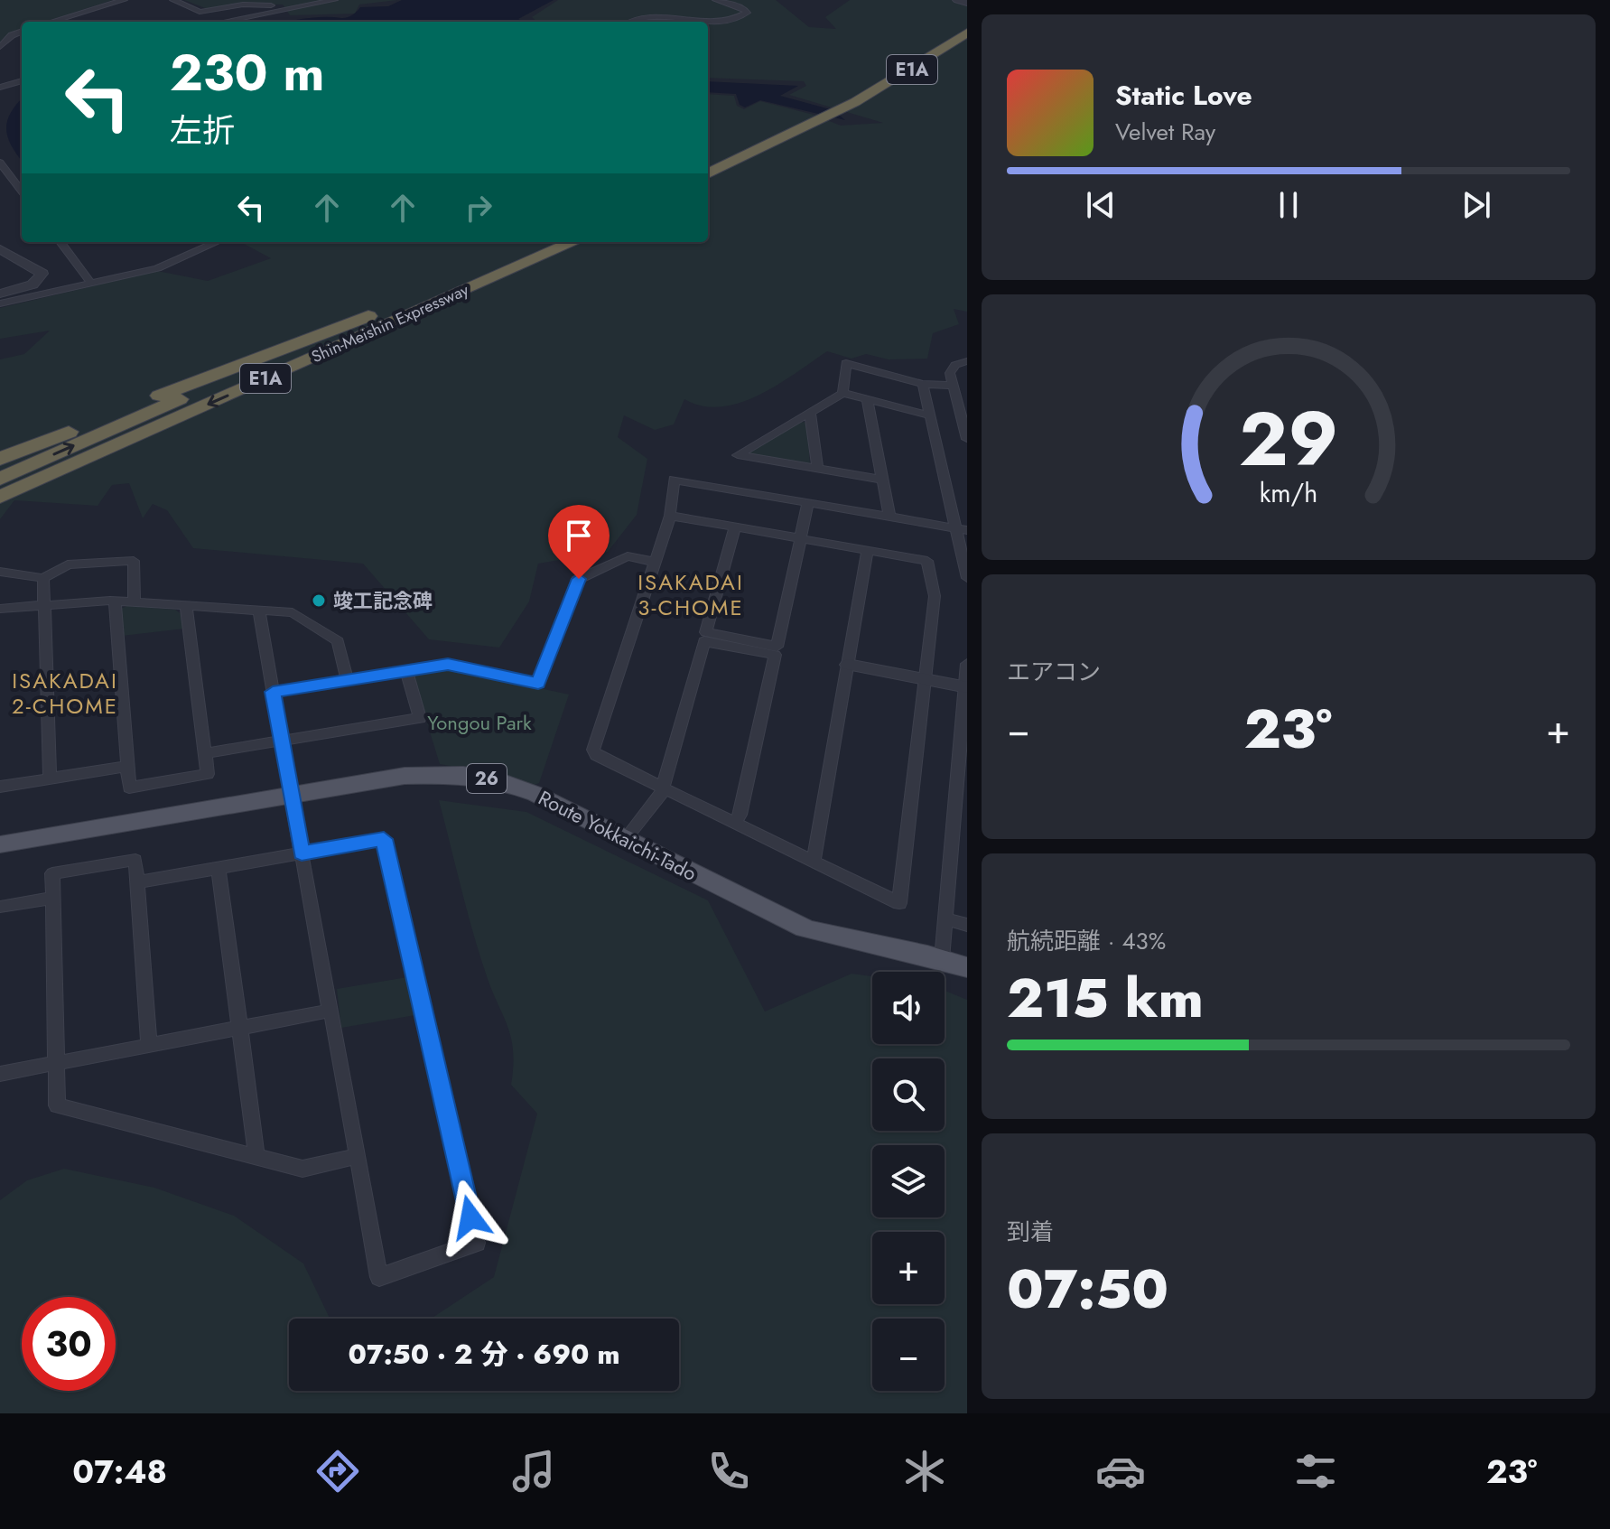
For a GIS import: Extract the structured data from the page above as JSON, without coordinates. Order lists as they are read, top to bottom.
{
  "streets": {
    "highway": ["E1A", "Shin-Meishin Expressway"],
    "main road": ["26", "Route Yokkaichi-Tado"]
  },
  "districts": ["ISAKADAI 3-CHOME", "ISAKADAI 2-CHOME"],
  "parks": ["Yongou Park"],
  "places": ["竣工記念碑"],
  "page": {
    "turn": ["230 m", "左折"],
    "song": ["Static Love", "Velvet Ray"],
    "tile": [
      "エアコン",
      ["航続距離 · 43%", "215 km"],
      ["到着", "07:50"]
    ],
    "heat": ["−", "23°", "+"],
    "map_buttons": ["+", "−"],
    "limit": "30",
    "trip": "07:50 · 2 分 · 690 m",
    "tabs": ["07:48", "23°"],
    "gauge": ["29", "km/h"]
  }
}
